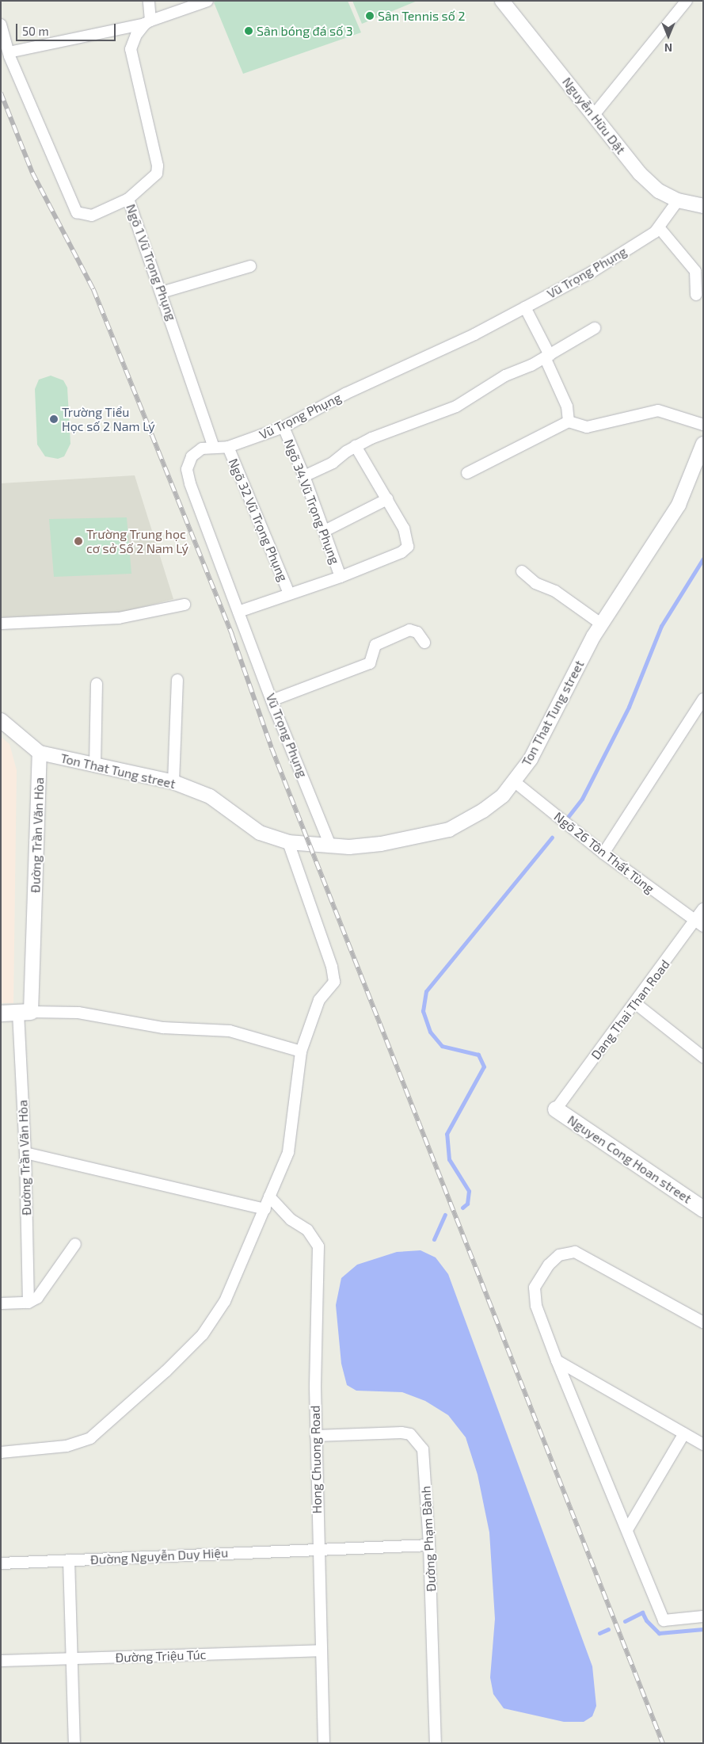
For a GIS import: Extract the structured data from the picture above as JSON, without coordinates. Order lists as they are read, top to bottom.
{
  "streets": {
    "main road": ["Nguyen Cong Hoan street"],
    "street": [
      "Nguyễn Hữu Dật",
      "Ngõ 1 Vũ Trọng Phụng",
      "Vũ Trọng Phụng",
      "Ngõ 34 Vũ Trọng Phụng",
      "Ngõ 32 Vũ Trọng Phụng",
      "Ton That Tung street",
      "Đường Trần Văn Hòa",
      "Ngõ 26 Tôn Thất Tùng",
      "Dang Thai Than Road",
      "Hong Chuong Road",
      "Đường Phạm Bành",
      "Đường Nguyễn Duy Hiệu",
      "Đường Triệu Túc"
    ]
  },
  "crossings": [
    ["Nguyễn Hữu Dật", "Vũ Trọng Phụng"],
    ["Ngõ 1 Vũ Trọng Phụng", "Vũ Trọng Phụng"],
    ["Vũ Trọng Phụng", "Ngõ 34 Vũ Trọng Phụng"],
    ["Vũ Trọng Phụng", "Ngõ 32 Vũ Trọng Phụng"],
    ["Vũ Trọng Phụng", "Ton That Tung street"],
    ["Ton That Tung street", "Đường Trần Văn Hòa"],
    ["Ton That Tung street", "Ngõ 26 Tôn Thất Tùng"],
    ["Ngõ 26 Tôn Thất Tùng", "Dang Thai Than Road"],
    ["Dang Thai Than Road", "Nguyen Cong Hoan street"],
    ["Hong Chuong Road", "Đường Phạm Bành"],
    ["Hong Chuong Road", "Đường Nguyễn Duy Hiệu"],
    ["Hong Chuong Road", "Đường Triệu Túc"],
    ["Đường Phạm Bành", "Đường Nguyễn Duy Hiệu"]
  ],
  "places": [
    "Sân Tennis số 2",
    "Sân bóng đá số 3",
    "Trường Tiểu Học số 2 Nam Lý",
    "Trường Trung học cơ sở Số 2 Nam Lý"
  ],
  "scale_bar": "50 m",
  "north": "bottom"
}
